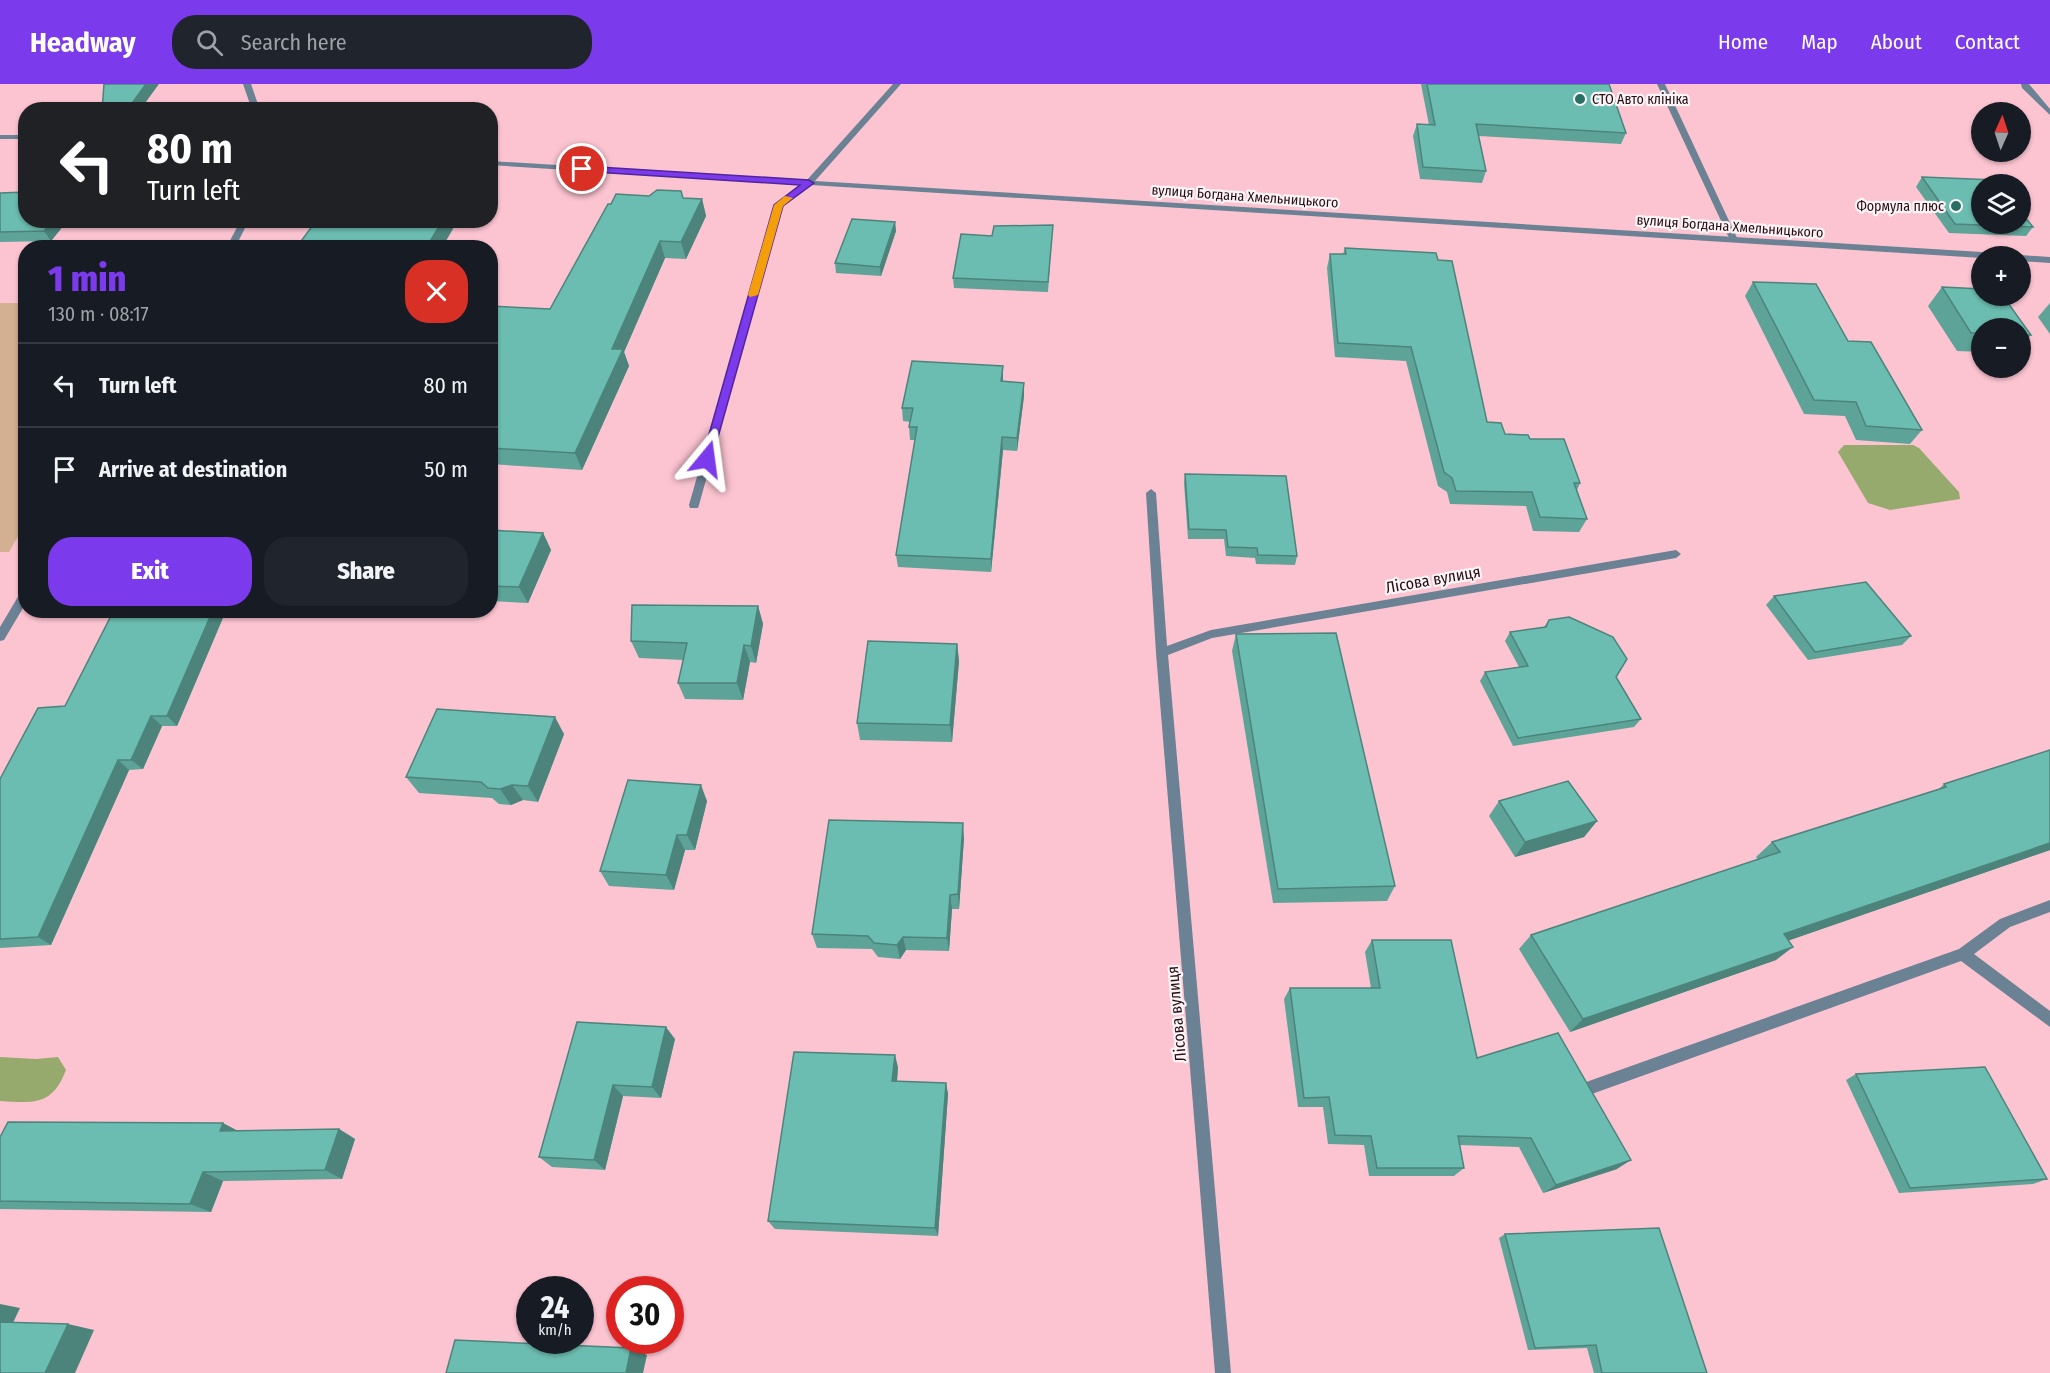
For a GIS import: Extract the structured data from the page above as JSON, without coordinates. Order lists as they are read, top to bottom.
{
  "streets": {
    "street": ["вулиця Богдана Хмельницького", "Лісова вулиця"]
  },
  "places": ["СТО Авто клініка", "Формула плюс"],
  "north": "top",
  "page": {
    "header": "Headway",
    "search": "Search here",
    "nav": [
      "Home",
      "Map",
      "About",
      "Contact"
    ],
    "map_buttons": ["+", "−"],
    "turn": ["80 m", "Turn left"],
    "heading": ["1 min", "130 m · 08:17"],
    "list": [
      {
        "name": "Turn left",
        "value": "80 m"
      },
      {
        "name": "Arrive at destination",
        "value": "50 m"
      }
    ],
    "buttons": ["Exit", "Share"],
    "speed": "24 km/h",
    "limit": "30"
  }
}
